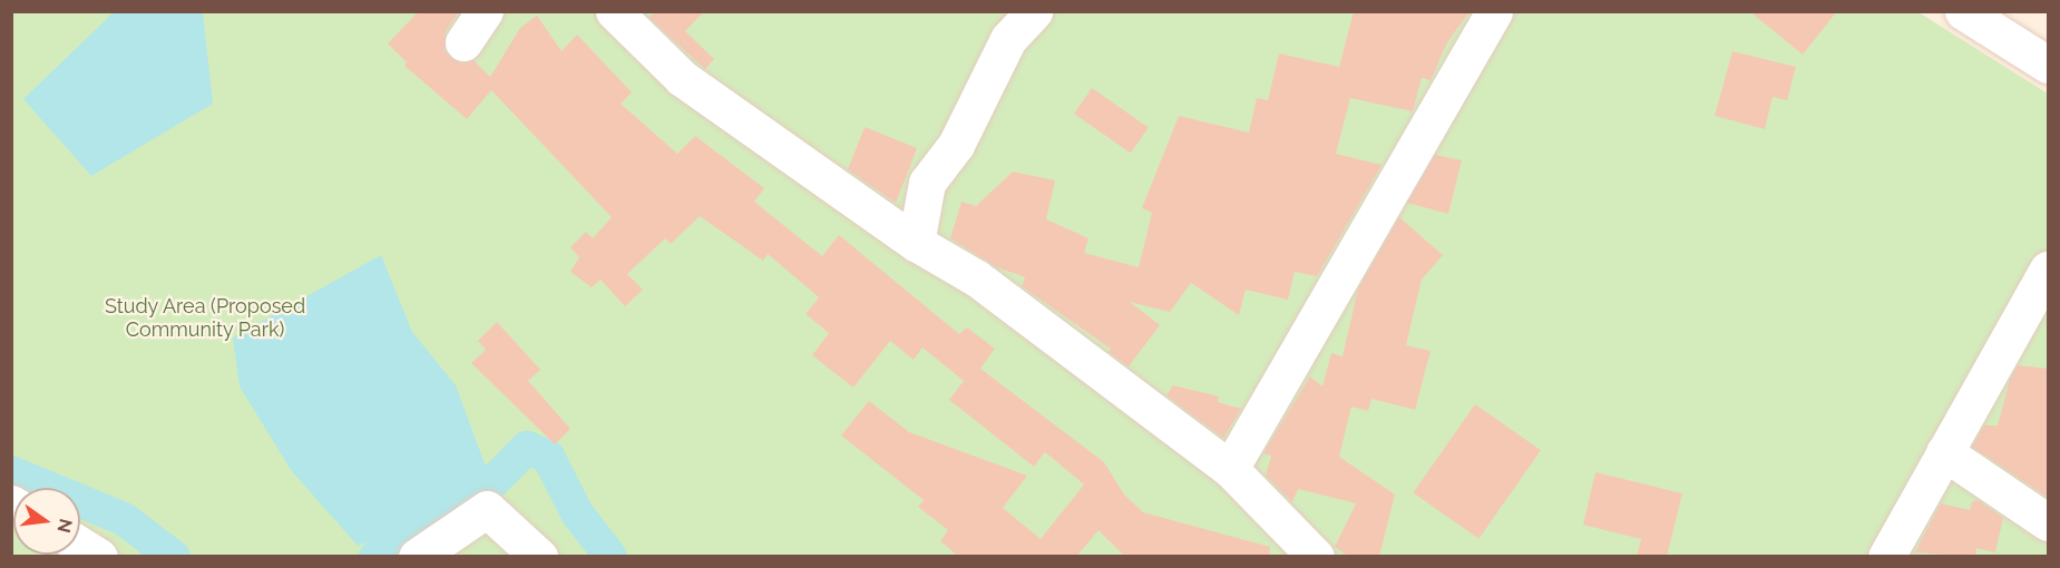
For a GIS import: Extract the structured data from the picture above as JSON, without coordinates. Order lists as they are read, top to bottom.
{
  "parks": ["Study Area (Proposed Community Park)"],
  "north": "right"
}
